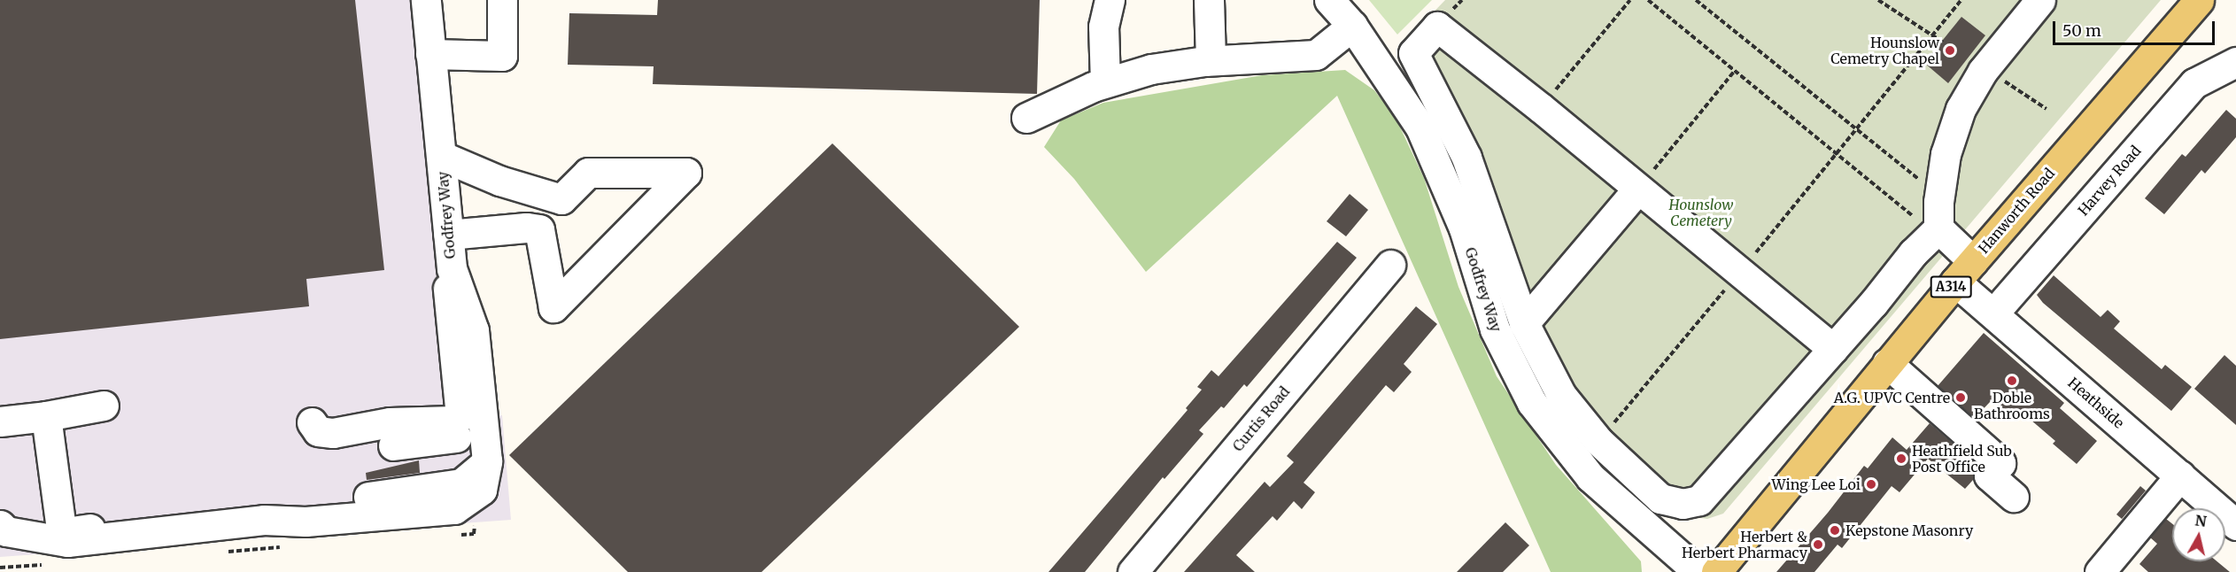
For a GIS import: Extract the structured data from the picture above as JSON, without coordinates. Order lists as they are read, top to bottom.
{
  "streets": {
    "main road": ["Hanworth Road", "A314"],
    "street": [
      "Harvey Road",
      "Godfrey Way",
      "Heathside",
      "Curtis Road"
    ]
  },
  "crossings": [
    ["Harvey Road", "Heathside"],
    ["Hanworth Road", "Heathside"]
  ],
  "parks": ["Hounslow Cemetery"],
  "places": [
    "Hounslow Cemetry Chapel",
    "Doble Bathrooms",
    "A.G. UPVC Centre",
    "Heathfield Sub Post Office",
    "Wing Lee Loi",
    "Kepstone Masonry",
    "Herbert & Herbert Pharmacy"
  ],
  "scale_bar": "50 m",
  "north": "top"
}
